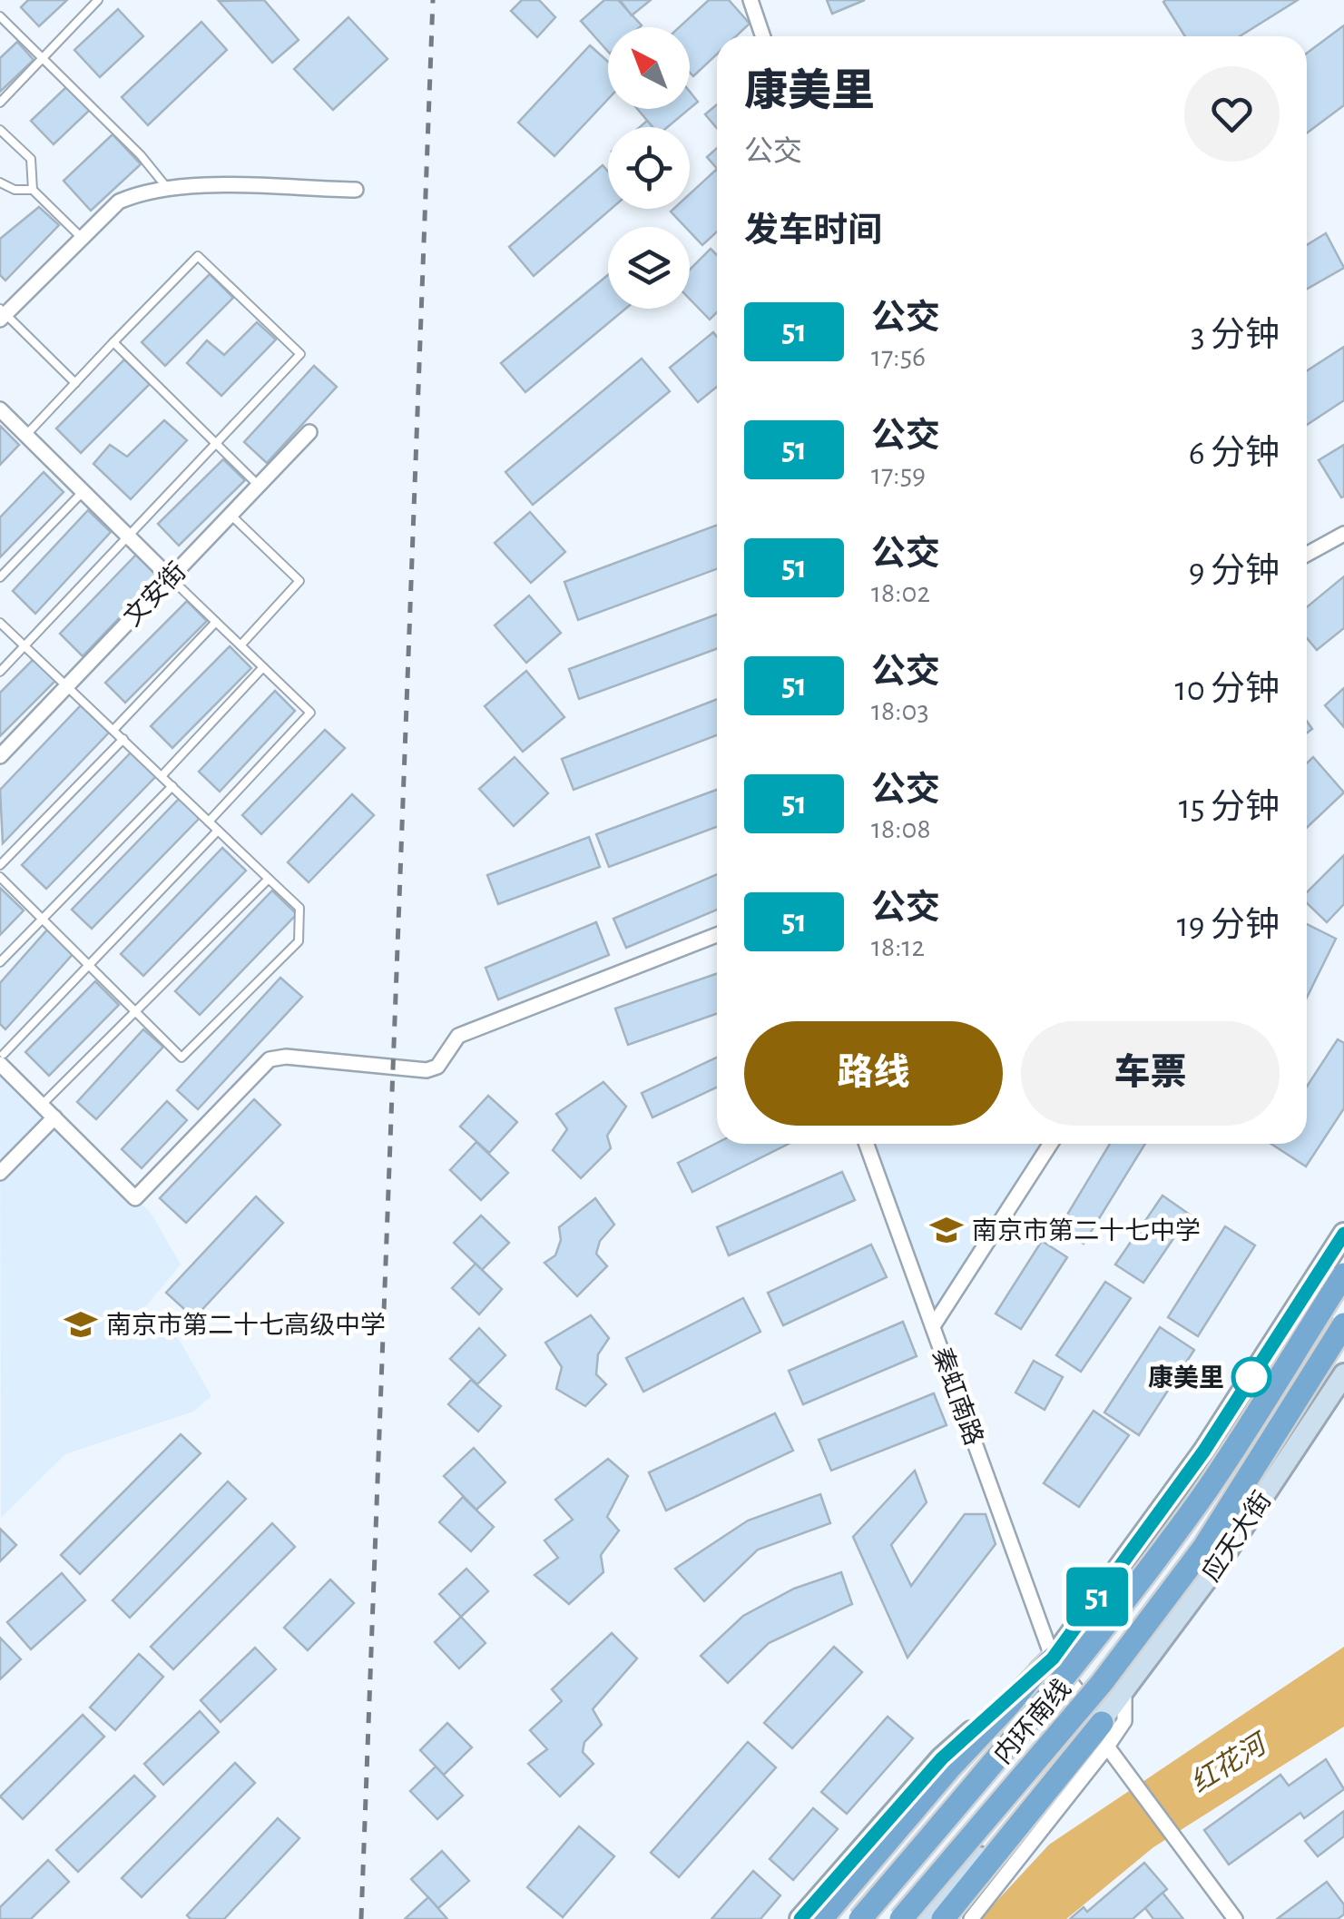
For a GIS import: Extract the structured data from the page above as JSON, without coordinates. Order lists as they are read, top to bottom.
{
  "streets": {
    "highway": ["内环南线"],
    "main road": ["应天大街"],
    "street": ["文安街", "秦虹南路"]
  },
  "crossings": [
    ["秦虹南路", "应天大街"]
  ],
  "water": ["红花河"],
  "places": {
    "school or university": ["南京市第二十七中学", "南京市第二十七高级中学"],
    "other": ["康美里"]
  },
  "lines": ["bus line 51"],
  "north": "top left",
  "page": {
    "on_map": "51",
    "heading": [
      ["康美里", "公交"],
      "发车时间"
    ],
    "list": [
      {
        "mark": "51",
        "name": "公交",
        "note": "17:56",
        "value": "3 分钟"
      },
      {
        "mark": "51",
        "name": "公交",
        "note": "17:59",
        "value": "6 分钟"
      },
      {
        "mark": "51",
        "name": "公交",
        "note": "18:02",
        "value": "9 分钟"
      },
      {
        "mark": "51",
        "name": "公交",
        "note": "18:03",
        "value": "10 分钟"
      },
      {
        "mark": "51",
        "name": "公交",
        "note": "18:08",
        "value": "15 分钟"
      },
      {
        "mark": "51",
        "name": "公交",
        "note": "18:12",
        "value": "19 分钟"
      }
    ],
    "buttons": ["路线", "车票"]
  }
}
